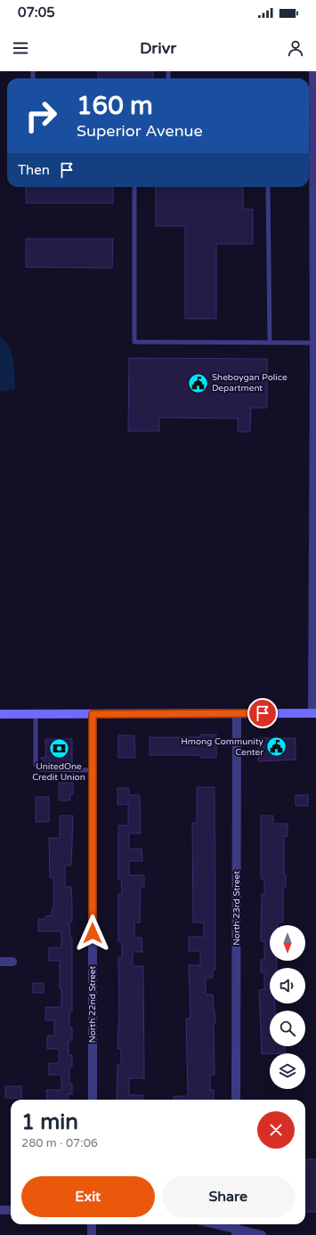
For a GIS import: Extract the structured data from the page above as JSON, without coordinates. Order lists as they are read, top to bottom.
{
  "streets": {
    "street": ["North 23rd Street", "North 22nd Street"]
  },
  "places": {
    "public building": ["Sheboygan Police Department", "Hmong Community Center"],
    "bank": ["UnitedOne Credit Union"]
  },
  "north": "bottom",
  "page": {
    "status": "07:05",
    "header": "Drivr",
    "turn": ["160 m", "Superior Avenue"],
    "then": "Then",
    "heading": ["1 min", "280 m · 07:06"],
    "buttons": ["Exit", "Share"]
  }
}
